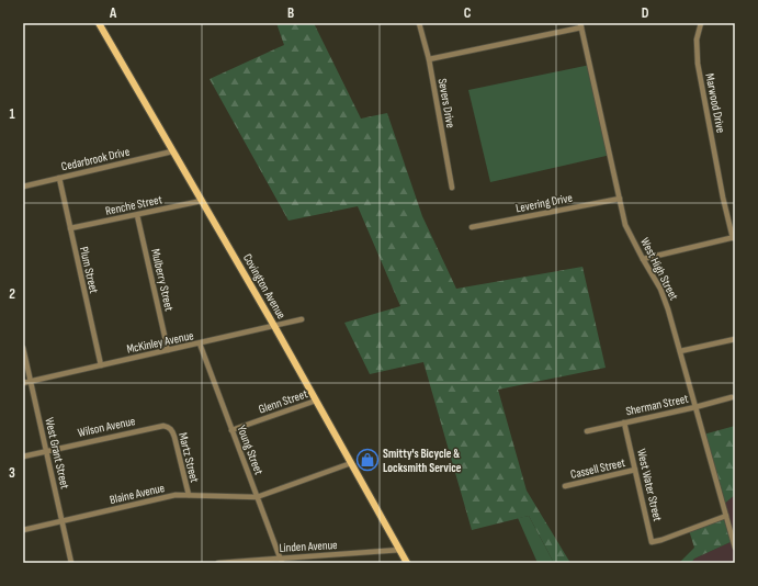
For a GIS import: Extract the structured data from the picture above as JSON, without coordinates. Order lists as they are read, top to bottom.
{
  "streets": {
    "main road": ["Covington Avenue"],
    "street": [
      "Severs Drive",
      "Marwood Drive",
      "Cedarbrook Drive",
      "Levering Drive",
      "Renche Street",
      "West High Street",
      "Plum Street",
      "Mulberry Street",
      "McKinley Avenue",
      "Glenn Street",
      "Sherman Street",
      "Wilson Avenue",
      "Young Street",
      "West Grant Street",
      "Martz Street",
      "Cassell Street",
      "West Water Street",
      "Blaine Avenue",
      "Linden Avenue"
    ]
  },
  "crossings": [
    ["Cedarbrook Drive", "Plum Street"],
    ["Cedarbrook Drive", "Covington Avenue"],
    ["Levering Drive", "West High Street"],
    ["Renche Street", "Plum Street"],
    ["Renche Street", "Mulberry Street"],
    ["Renche Street", "Covington Avenue"],
    ["West High Street", "Sherman Street"],
    ["West High Street", "West Water Street"],
    ["Plum Street", "McKinley Avenue"],
    ["Mulberry Street", "McKinley Avenue"],
    ["Covington Avenue", "McKinley Avenue"],
    ["Covington Avenue", "Glenn Street"],
    ["Covington Avenue", "Linden Avenue"],
    ["McKinley Avenue", "Young Street"],
    ["McKinley Avenue", "West Grant Street"],
    ["Glenn Street", "Young Street"],
    ["Sherman Street", "West Water Street"],
    ["Wilson Avenue", "West Grant Street"],
    ["Wilson Avenue", "Martz Street"],
    ["Young Street", "Blaine Avenue"],
    ["Young Street", "Linden Avenue"],
    ["West Grant Street", "Blaine Avenue"],
    ["Martz Street", "Blaine Avenue"],
    ["Cassell Street", "West Water Street"]
  ],
  "places": {
    "shop": ["Smitty's Bicycle & Locksmith Service"]
  },
  "grid": {
    "columns": [
      "A",
      "B",
      "C",
      "D"
    ],
    "rows": ["1", "2", "3"]
  }
}
